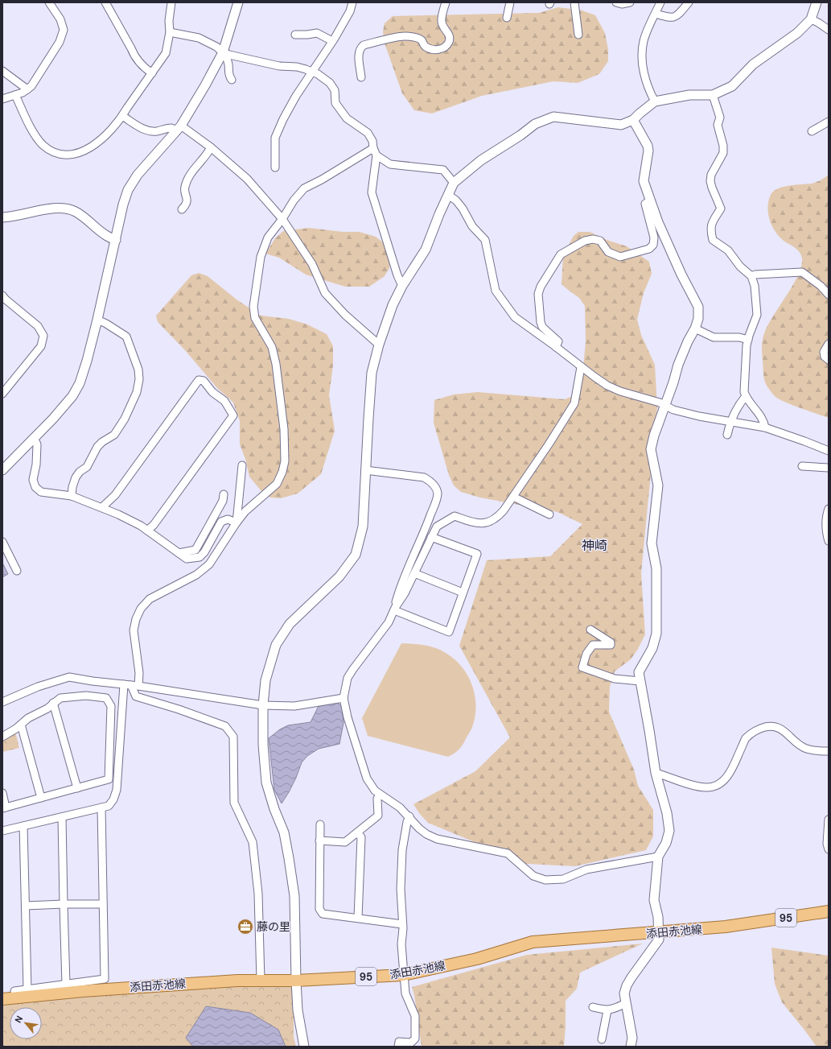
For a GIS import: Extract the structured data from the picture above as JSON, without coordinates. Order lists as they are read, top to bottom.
{
  "streets": {
    "main road": ["95", "添田赤池線"]
  },
  "districts": ["神崎"],
  "places": {
    "office": ["藤の里"]
  },
  "north": "top left"
}
